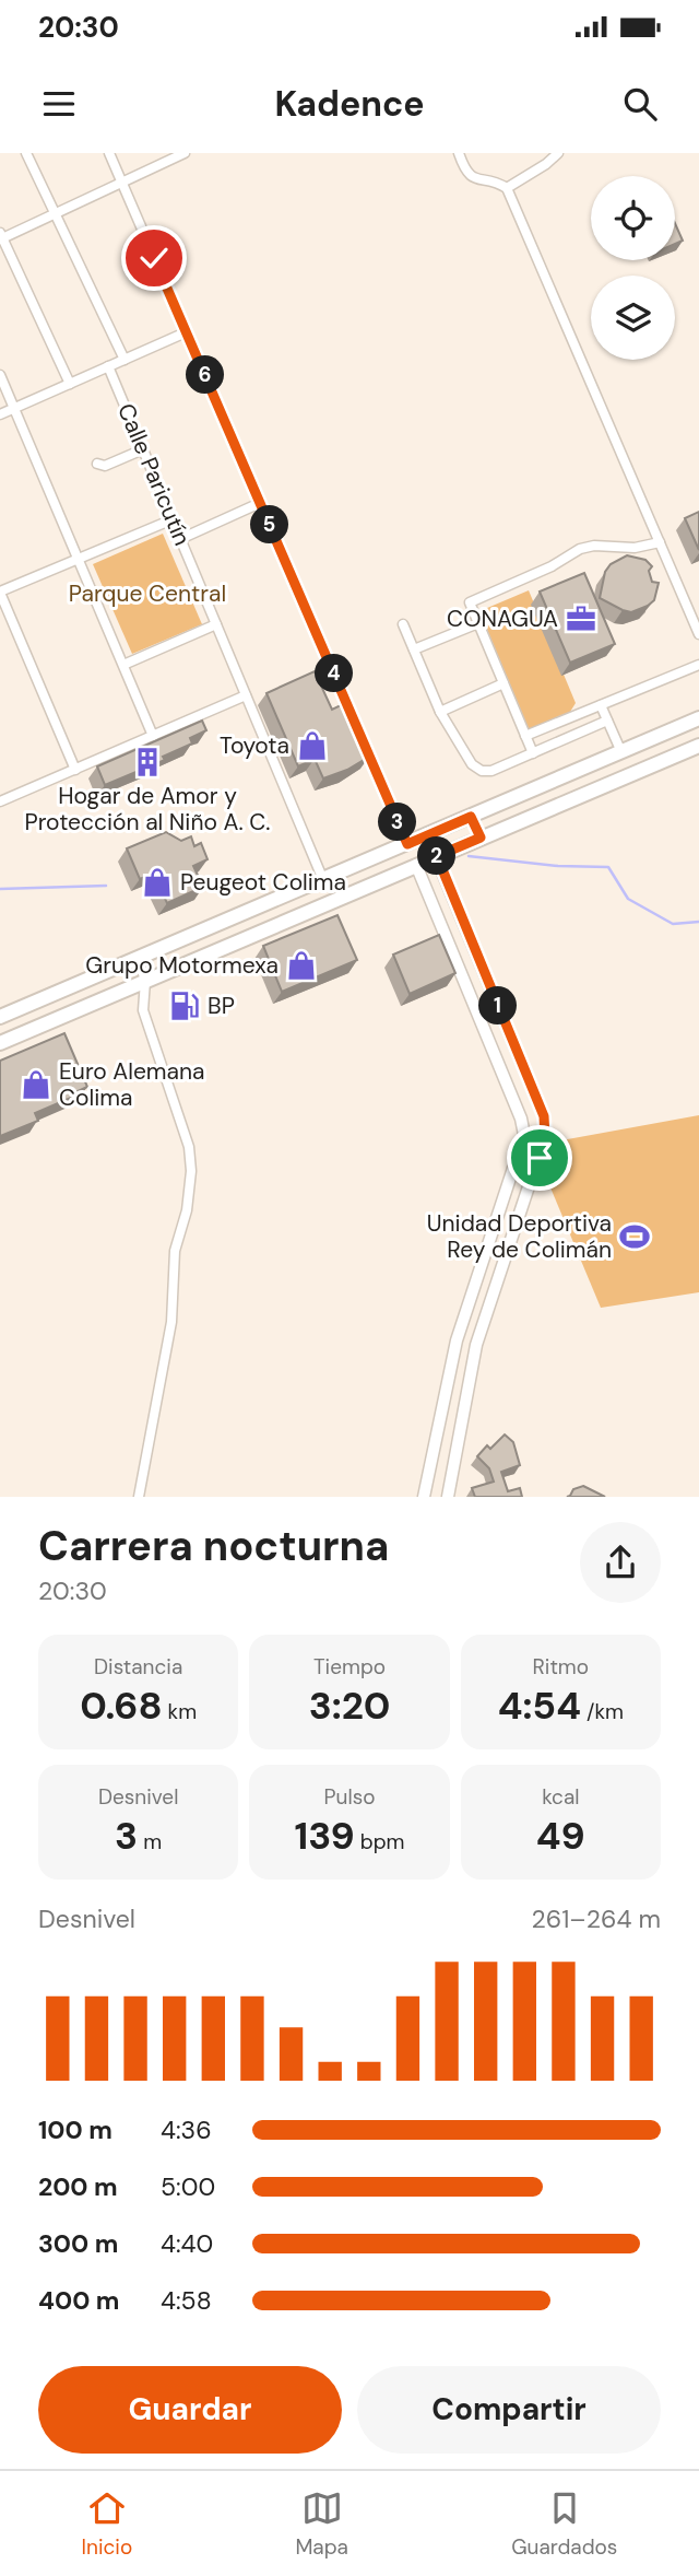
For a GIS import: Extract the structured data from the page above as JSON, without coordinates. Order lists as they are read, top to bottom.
{
  "streets": {
    "street": ["Calle Paricutín"]
  },
  "parks": ["Parque Central"],
  "places": {
    "office": ["CONAGUA"],
    "shop": [
      "Toyota",
      "Peugeot Colima",
      "Grupo Motormexa",
      "Euro Alemana Colima"
    ],
    "building": ["Hogar de Amor y Protección al Niño A. C."],
    "fuel station": ["BP"],
    "sports": ["Unidad Deportiva Rey de Colimán"]
  },
  "page": {
    "status": "20:30",
    "header": "Kadence",
    "pins": [
      "6",
      "5",
      "4",
      "3",
      "2",
      "1"
    ],
    "heading": ["Carrera nocturna", "20:30"],
    "stats": [
      ["Distancia", "0.68 km"],
      ["Tiempo", "3:20"],
      ["Ritmo", "4:54 /km"],
      ["Desnivel", "3 m"],
      ["Pulso", "139 bpm"],
      ["kcal", "49"]
    ],
    "chart": ["Desnivel", "261–264 m"],
    "list": [
      {
        "name": "100 m",
        "note": "4:36"
      },
      {
        "name": "200 m",
        "note": "5:00"
      },
      {
        "name": "300 m",
        "note": "4:40"
      },
      {
        "name": "400 m",
        "note": "4:58"
      }
    ],
    "buttons": ["Guardar", "Compartir"],
    "tabs": ["Inicio", "Mapa", "Guardados"]
  }
}
